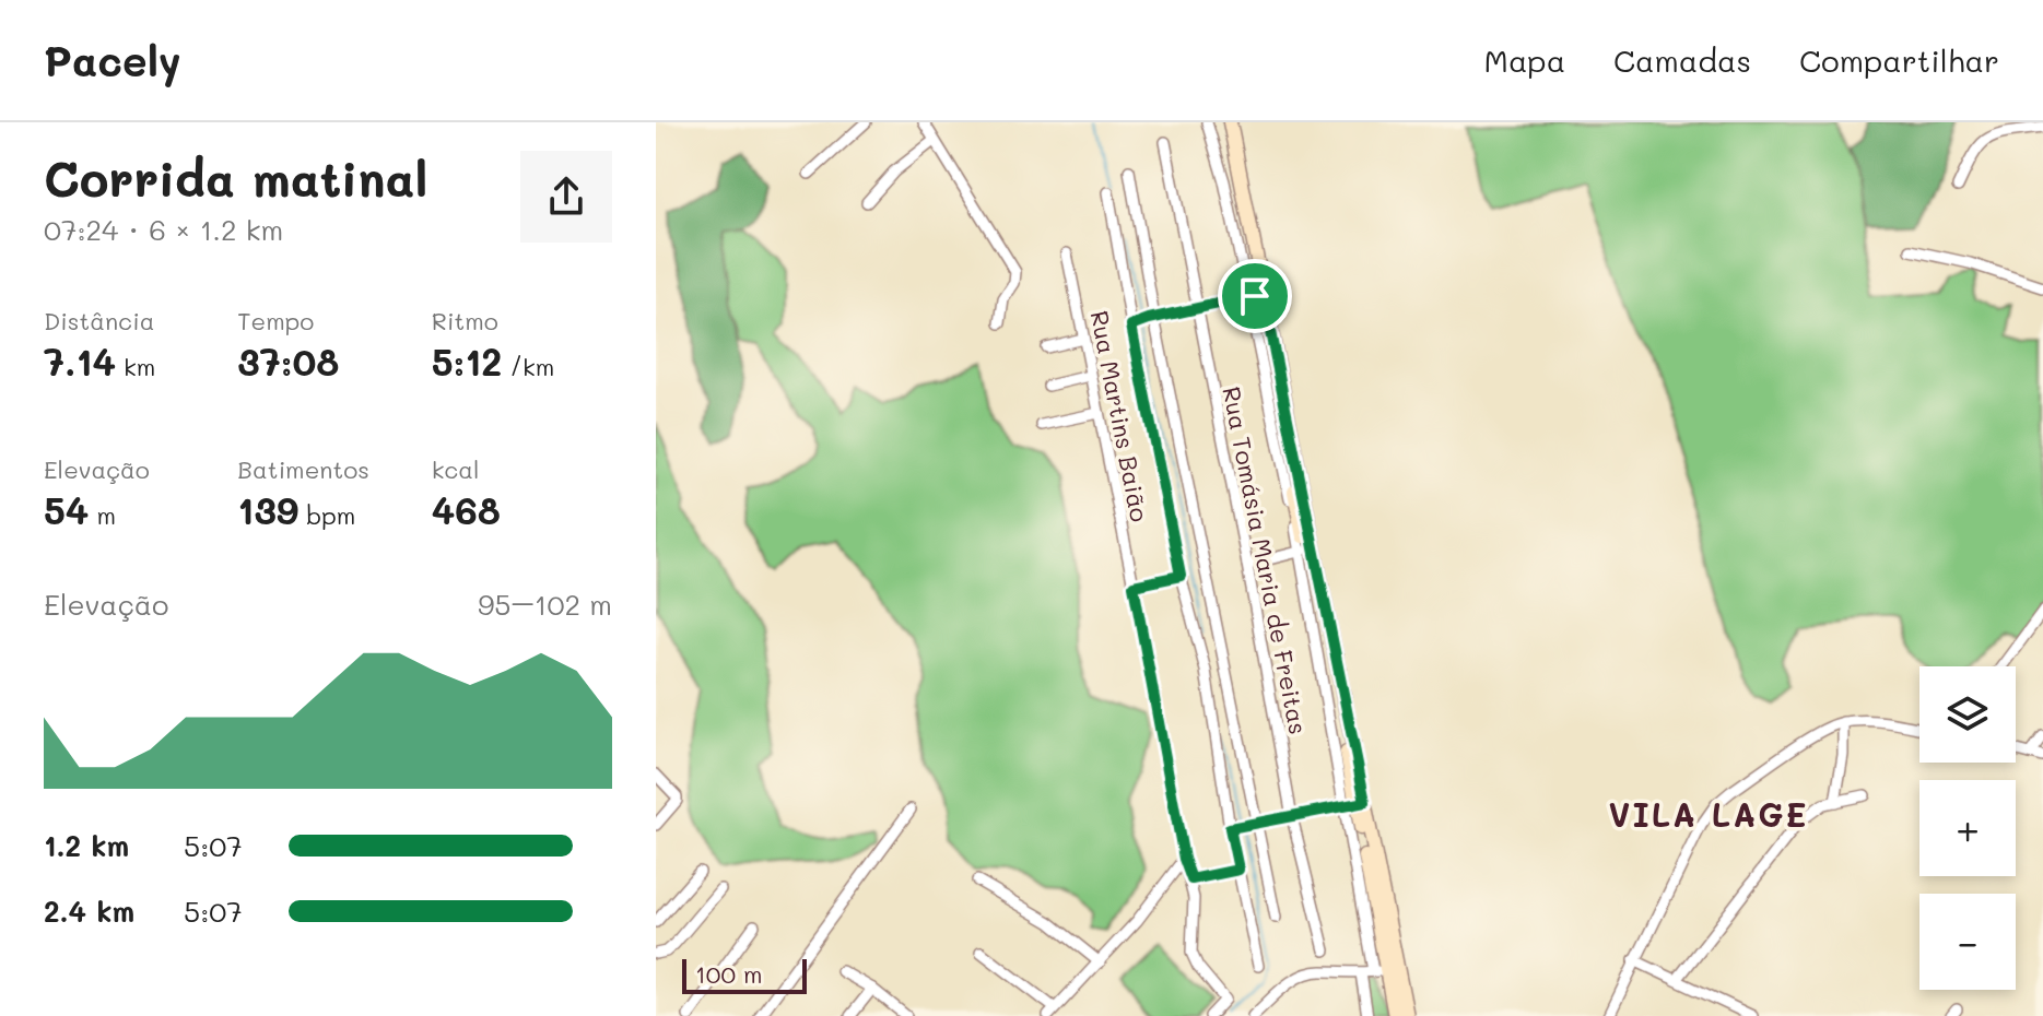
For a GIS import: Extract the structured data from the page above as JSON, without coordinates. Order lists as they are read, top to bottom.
{
  "streets": {
    "street": ["Rua Martins Baião", "Rua Tomásia Maria de Freitas"]
  },
  "districts": ["VILA LAGE"],
  "scale_bar": "100 m",
  "page": {
    "header": "Pacely",
    "nav": ["Mapa", "Camadas", "Compartilhar"],
    "heading": ["Corrida matinal", "07:24 · 6 × 1.2 km"],
    "stats": [
      ["Distância", "7.14 km"],
      ["Tempo", "37:08"],
      ["Ritmo", "5:12 /km"],
      ["Elevação", "54 m"],
      ["Batimentos", "139 bpm"],
      ["kcal", "468"]
    ],
    "chart": ["Elevação", "95–102 m"],
    "map_buttons": ["+", "−"],
    "list": [
      {
        "name": "1.2 km",
        "note": "5:07"
      },
      {
        "name": "2.4 km",
        "note": "5:07"
      }
    ],
    "scale": "100 m"
  }
}
